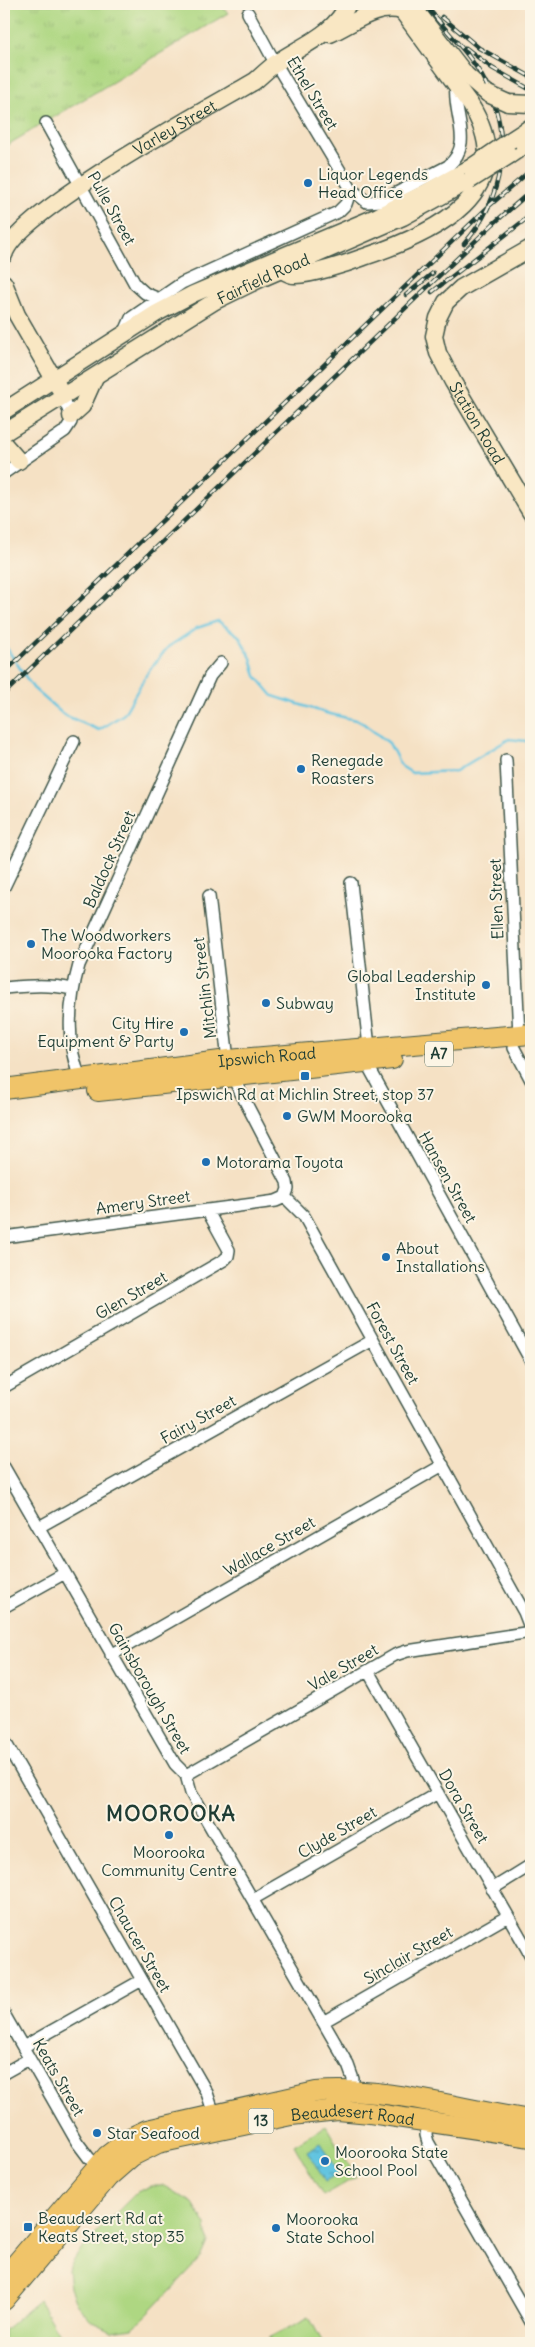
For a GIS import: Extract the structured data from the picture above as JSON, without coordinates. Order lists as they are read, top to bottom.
{
  "streets": {
    "highway": [
      "A7",
      "Ipswich Road",
      "Beaudesert Road",
      "13"
    ],
    "main road": ["Varley Street", "Fairfield Road", "Station Road"],
    "street": [
      "Ethel Street",
      "Pulle Street",
      "Baldock Street",
      "Ellen Street",
      "Mitchlin Street",
      "Hansen Street",
      "Amery Street",
      "Glen Street",
      "Forest Street",
      "Fairy Street",
      "Wallace Street",
      "Vale Street",
      "Gainsborough Street",
      "Dora Street",
      "Clyde Street",
      "Chaucer Street",
      "Sinclair Street",
      "Keats Street"
    ]
  },
  "crossings": [
    ["Ethel Street", "Varley Street"],
    ["Ethel Street", "Fairfield Road"],
    ["Varley Street", "Pulle Street"],
    ["Pulle Street", "Fairfield Road"],
    ["Baldock Street", "Ipswich Road"],
    ["Ellen Street", "Ipswich Road"],
    ["Mitchlin Street", "Ipswich Road"],
    ["Ipswich Road", "Hansen Street"],
    ["Amery Street", "Glen Street"],
    ["Amery Street", "Forest Street"],
    ["Forest Street", "Fairy Street"],
    ["Forest Street", "Wallace Street"],
    ["Forest Street", "Vale Street"],
    ["Fairy Street", "Gainsborough Street"],
    ["Wallace Street", "Gainsborough Street"],
    ["Vale Street", "Gainsborough Street"],
    ["Vale Street", "Dora Street"],
    ["Gainsborough Street", "Clyde Street"],
    ["Gainsborough Street", "Sinclair Street"],
    ["Gainsborough Street", "Beaudesert Road"],
    ["Dora Street", "Clyde Street"],
    ["Dora Street", "Sinclair Street"],
    ["Chaucer Street", "Beaudesert Road"],
    ["Keats Street", "Beaudesert Road"]
  ],
  "districts": ["MOOROOKA"],
  "places": {
    "other": [
      "Liquor Legends Head Office",
      "Renegade Roasters",
      "The Woodworkers Moorooka Factory",
      "Global Leadership Institute",
      "Subway",
      "City Hire Equipment & Party",
      "GWM Moorooka",
      "Motorama Toyota",
      "About Installations",
      "Moorooka Community Centre",
      "Star Seafood",
      "Moorooka State School Pool",
      "Moorooka State School"
    ],
    "transit": ["Ipswich Rd at Michlin Street, stop 37", "Beaudesert Rd at Keats Street, stop 35"]
  }
}
